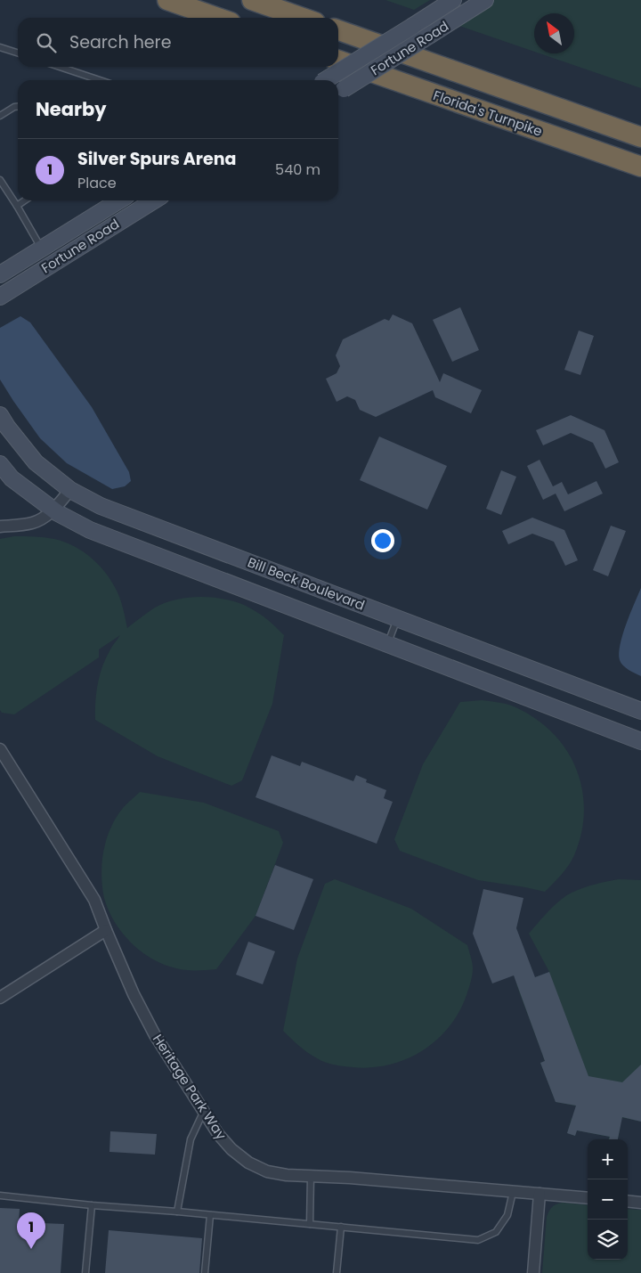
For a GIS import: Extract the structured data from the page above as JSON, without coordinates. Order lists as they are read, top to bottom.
{
  "streets": {
    "highway": ["Florida's Turnpike"],
    "street": ["Fortune Road", "Bill Beck Boulevard", "Heritage Park Way"]
  },
  "north": "top left",
  "page": {
    "search": "Search here",
    "heading": "Nearby",
    "list": [
      {
        "mark": "1",
        "name": "Silver Spurs Arena",
        "note": "Place",
        "value": "540 m"
      }
    ],
    "map_buttons": ["+", "−"],
    "pins": "1"
  }
}
